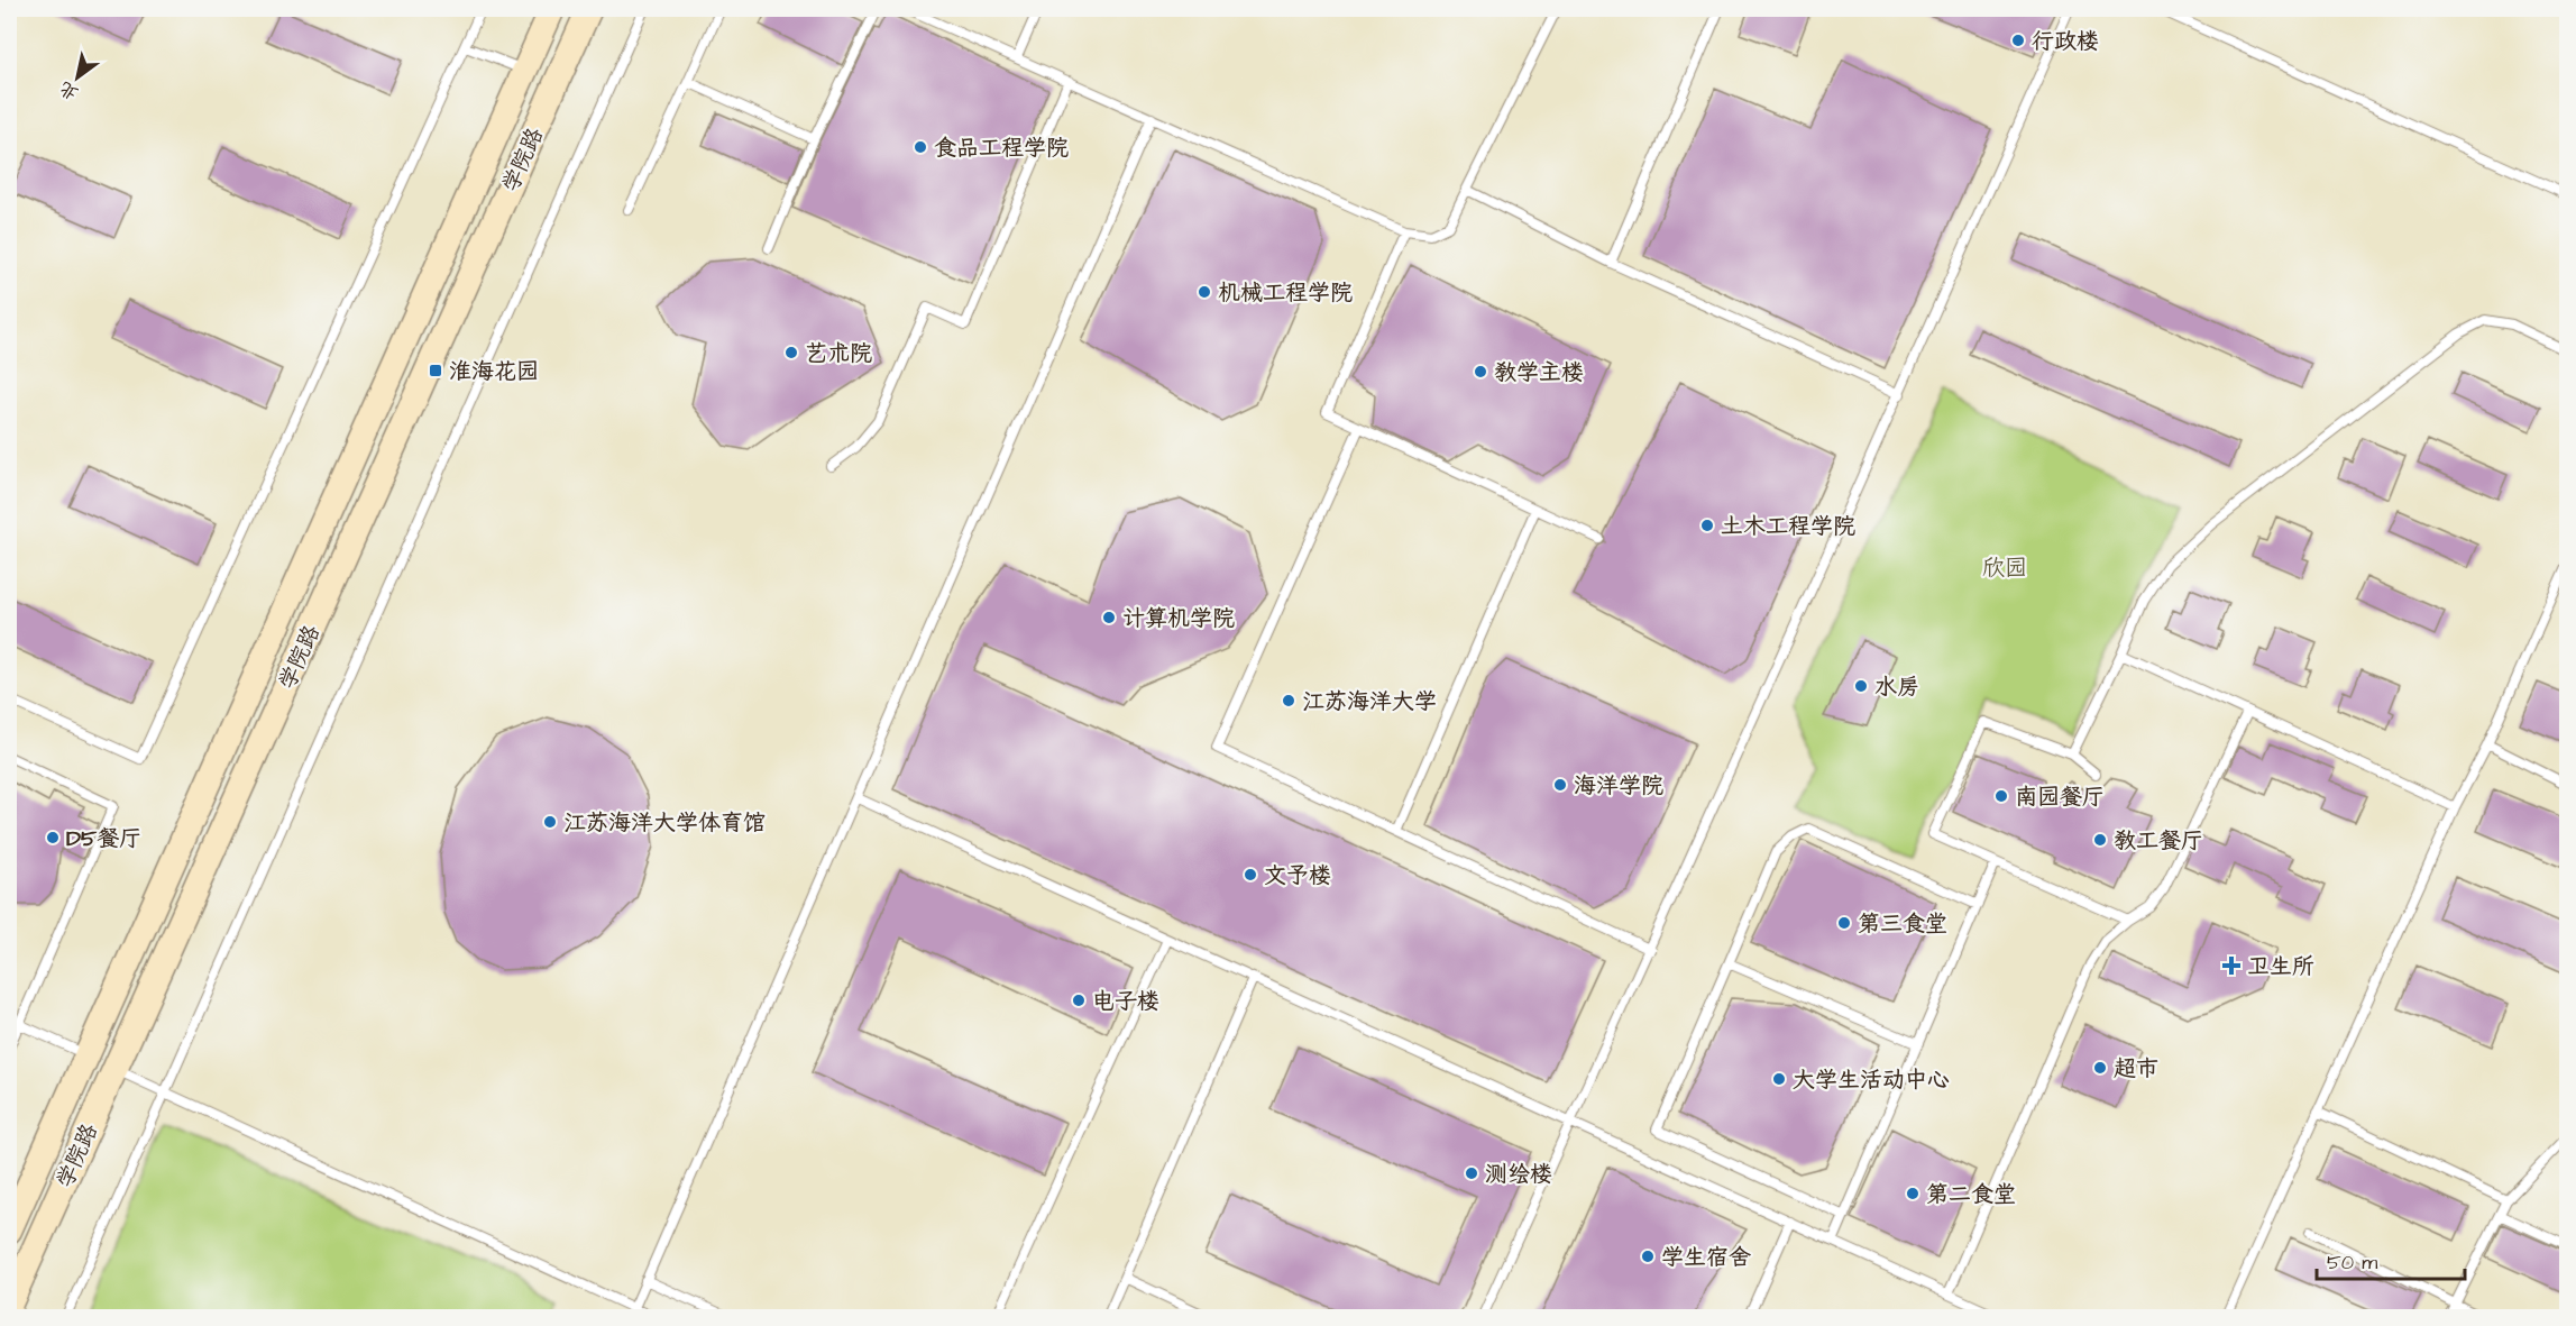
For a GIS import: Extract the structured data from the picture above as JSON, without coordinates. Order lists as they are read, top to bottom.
{
  "streets": {
    "main road": ["学院路"]
  },
  "parks": ["欣园"],
  "places": {
    "other": [
      "行政楼",
      "食品工程学院",
      "机械工程学院",
      "艺术院",
      "教学主楼",
      "土木工程学院",
      "计算机学院",
      "水房",
      "江苏海洋大学",
      "海洋学院",
      "南园餐厅",
      "江苏海洋大学体育馆",
      "D5餐厅",
      "教工餐厅",
      "文予楼",
      "第三食堂",
      "电子楼",
      "超市",
      "大学生活动中心",
      "测绘楼",
      "第二食堂",
      "学生宿舍"
    ],
    "transit": ["淮海花园"],
    "health": ["卫生所"]
  },
  "scale_bar": "50 m",
  "north": "bottom left"
}
